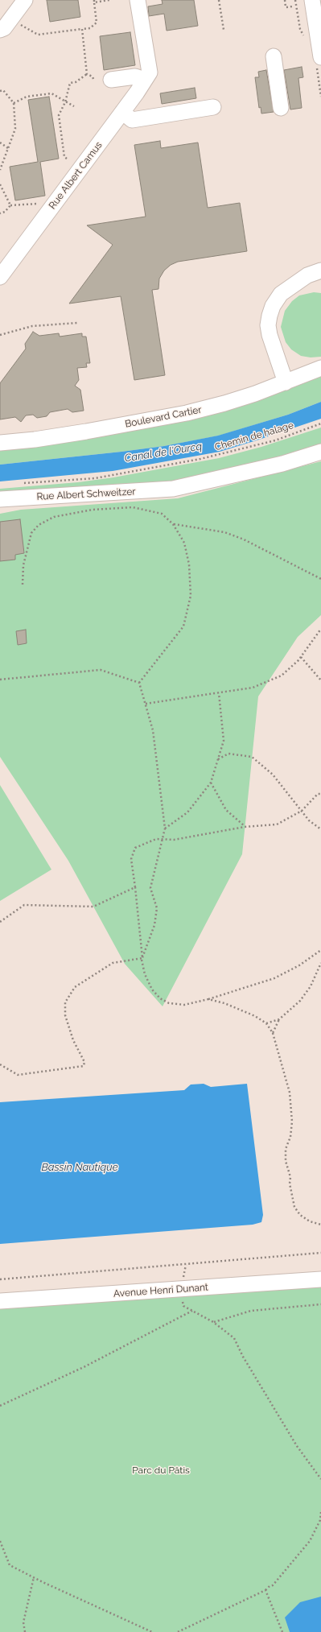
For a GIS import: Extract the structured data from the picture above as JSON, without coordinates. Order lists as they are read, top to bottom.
{
  "streets": {
    "street": [
      "Rue Albert Camus",
      "Boulevard Cartier",
      "Rue Albert Schweitzer",
      "Avenue Henri Dunant"
    ],
    "path": ["Chemin de halage"]
  },
  "water": ["Canal de l'Ourcq", "Bassin Nautique"],
  "parks": ["Parc du Pâtis"]
}
